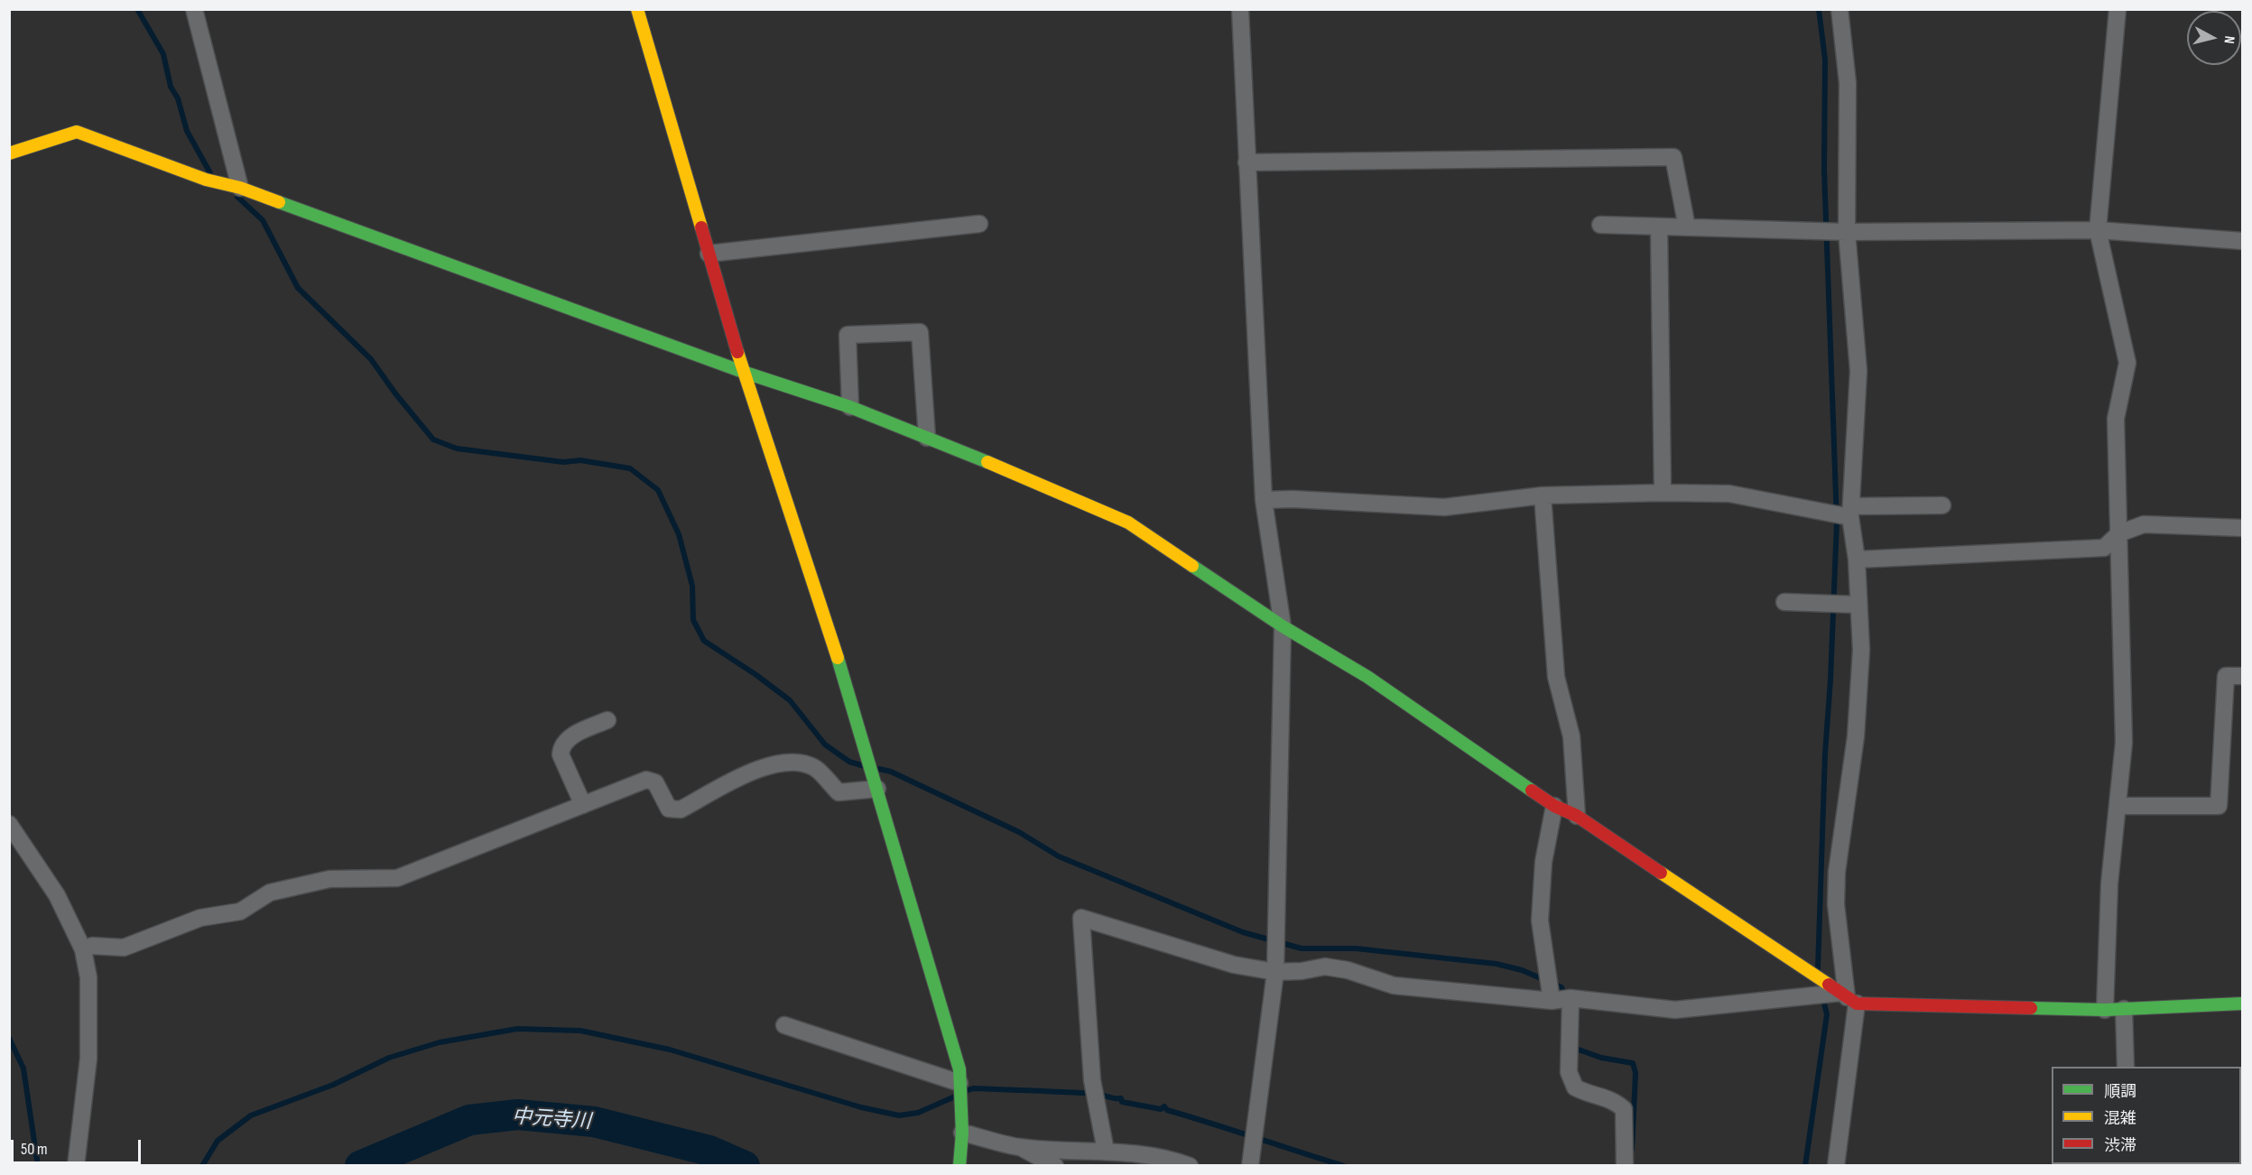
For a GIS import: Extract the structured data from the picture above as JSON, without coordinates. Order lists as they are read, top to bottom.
{
  "water": ["中元寺川"],
  "legend": ["順調", "混雑", "渋滞"],
  "scale_bar": "50 m",
  "north": "right"
}
